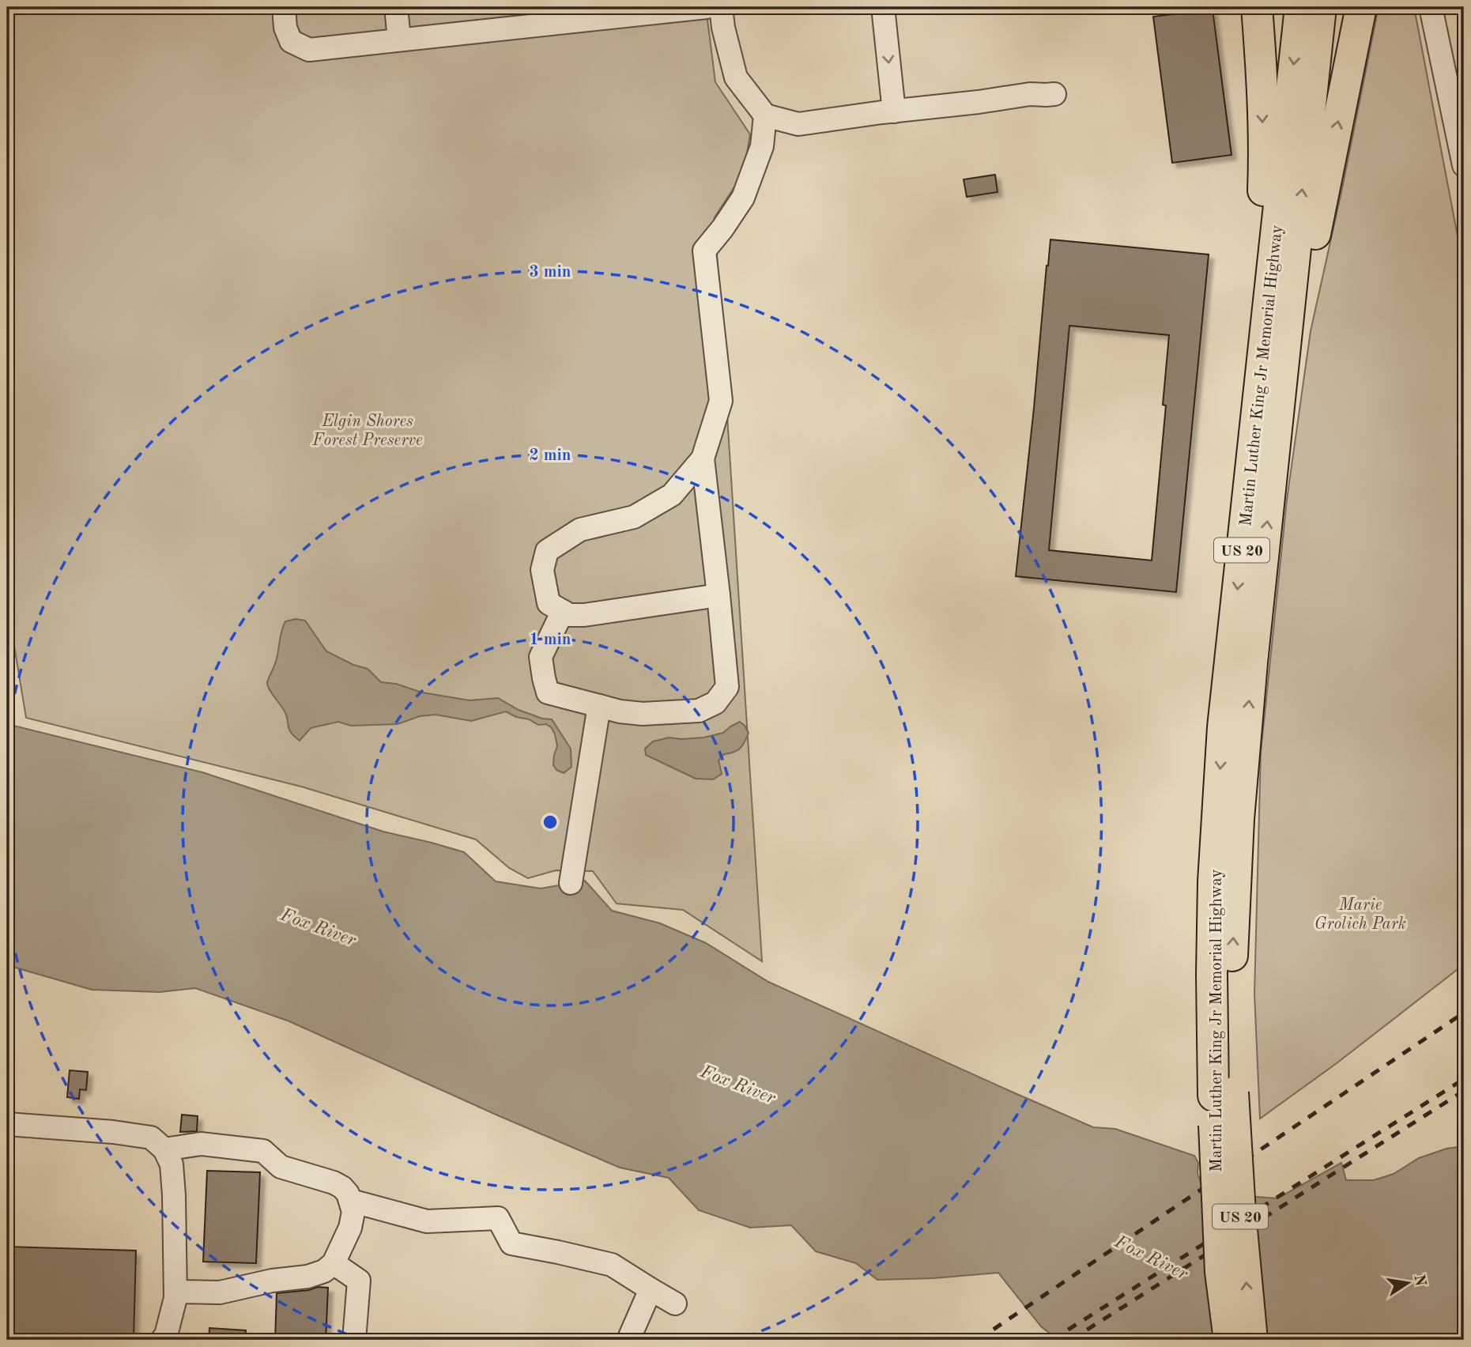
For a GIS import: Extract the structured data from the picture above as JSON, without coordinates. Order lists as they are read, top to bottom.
{
  "streets": {
    "highway": ["Martin Luther King Jr Memorial Highway", "US 20"]
  },
  "water": ["Fox River"],
  "parks": ["Elgin Shores Forest Preserve", "Marie Grolich Park"],
  "north": "right",
  "rings": ["3 min", "2 min", "1 min"]
}
